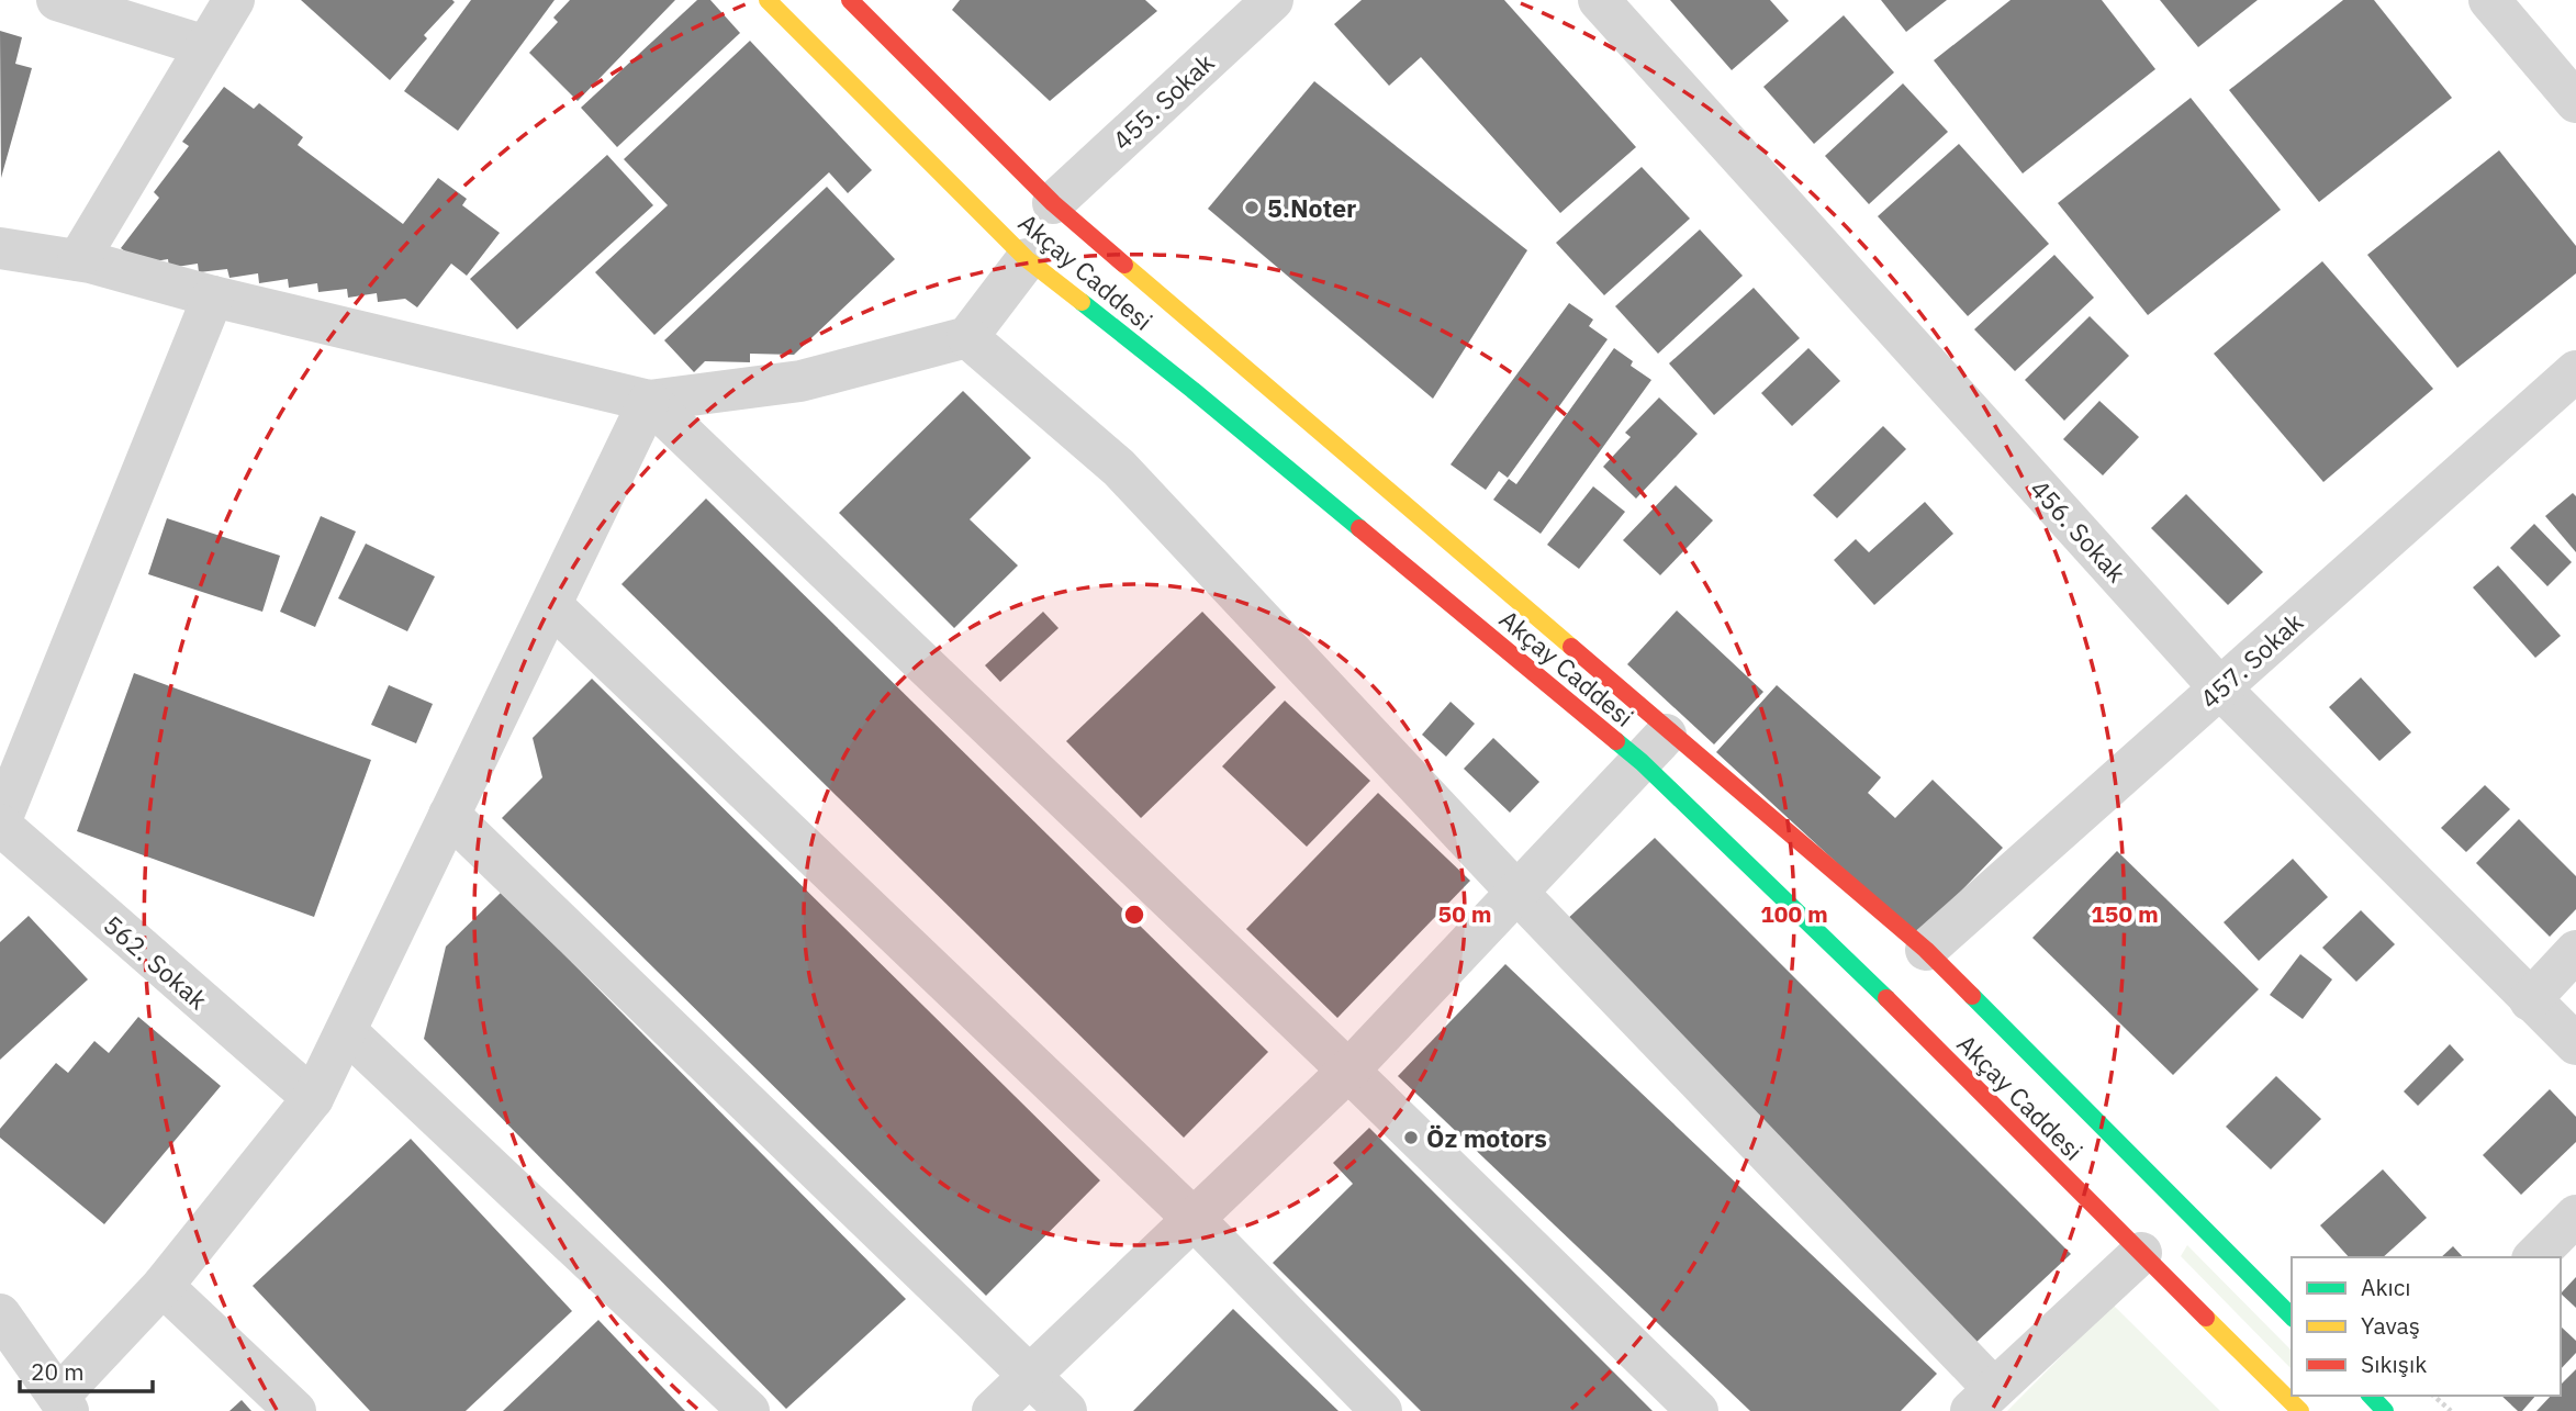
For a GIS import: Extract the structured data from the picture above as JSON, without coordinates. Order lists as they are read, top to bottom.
{
  "streets": {
    "main road": ["Akçay Caddesi"],
    "street": [
      "455. Sokak",
      "456. Sokak",
      "457. Sokak",
      "562. Sokak"
    ]
  },
  "crossings": [
    ["455. Sokak", "Akçay Caddesi"],
    ["Akçay Caddesi", "457. Sokak"],
    ["456. Sokak", "457. Sokak"]
  ],
  "places": ["5.Noter", "Öz motors"],
  "legend": ["Akıcı", "Yavaş", "Sıkışık"],
  "scale_bar": "20 m",
  "rings": ["50 m", "100 m", "150 m"]
}
